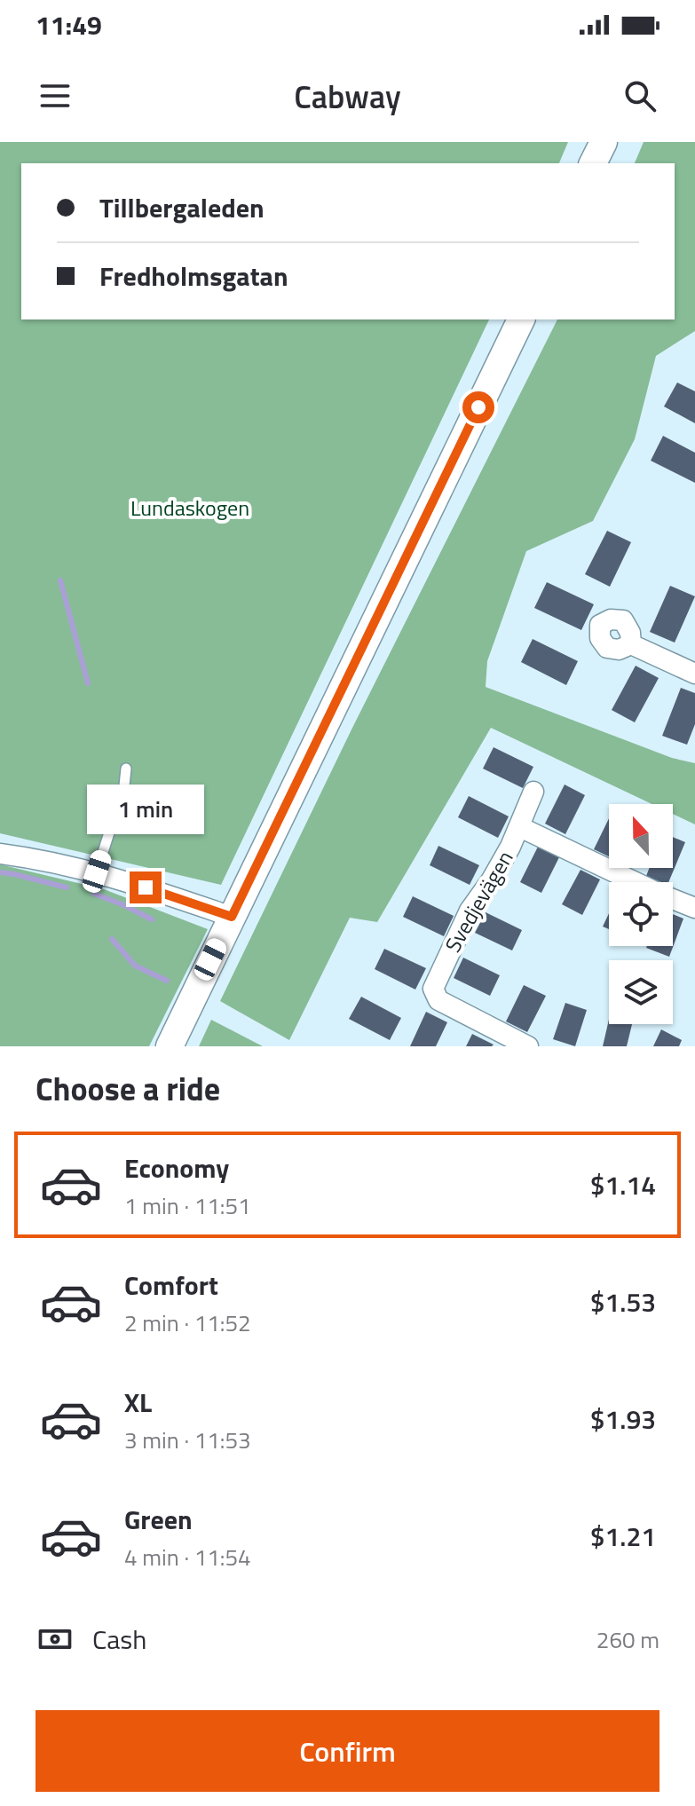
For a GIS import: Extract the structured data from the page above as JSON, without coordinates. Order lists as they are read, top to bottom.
{
  "streets": {
    "street": ["Svedjevägen"]
  },
  "parks": ["Lundaskogen"],
  "north": "top",
  "page": {
    "status": "11:49",
    "header": "Cabway",
    "banner": ["Tillbergaleden", "Fredholmsgatan"],
    "bubble": "1 min",
    "heading": "Choose a ride",
    "list": [
      {
        "name": "Economy",
        "note": "1 min · 11:51",
        "value": "$1.14"
      },
      {
        "name": "Comfort",
        "note": "2 min · 11:52",
        "value": "$1.53"
      },
      {
        "name": "XL",
        "note": "3 min · 11:53",
        "value": "$1.93"
      },
      {
        "name": "Green",
        "note": "4 min · 11:54",
        "value": "$1.21"
      }
    ],
    "pay": ["Cash", "260 m"],
    "buttons": "Confirm"
  }
}
